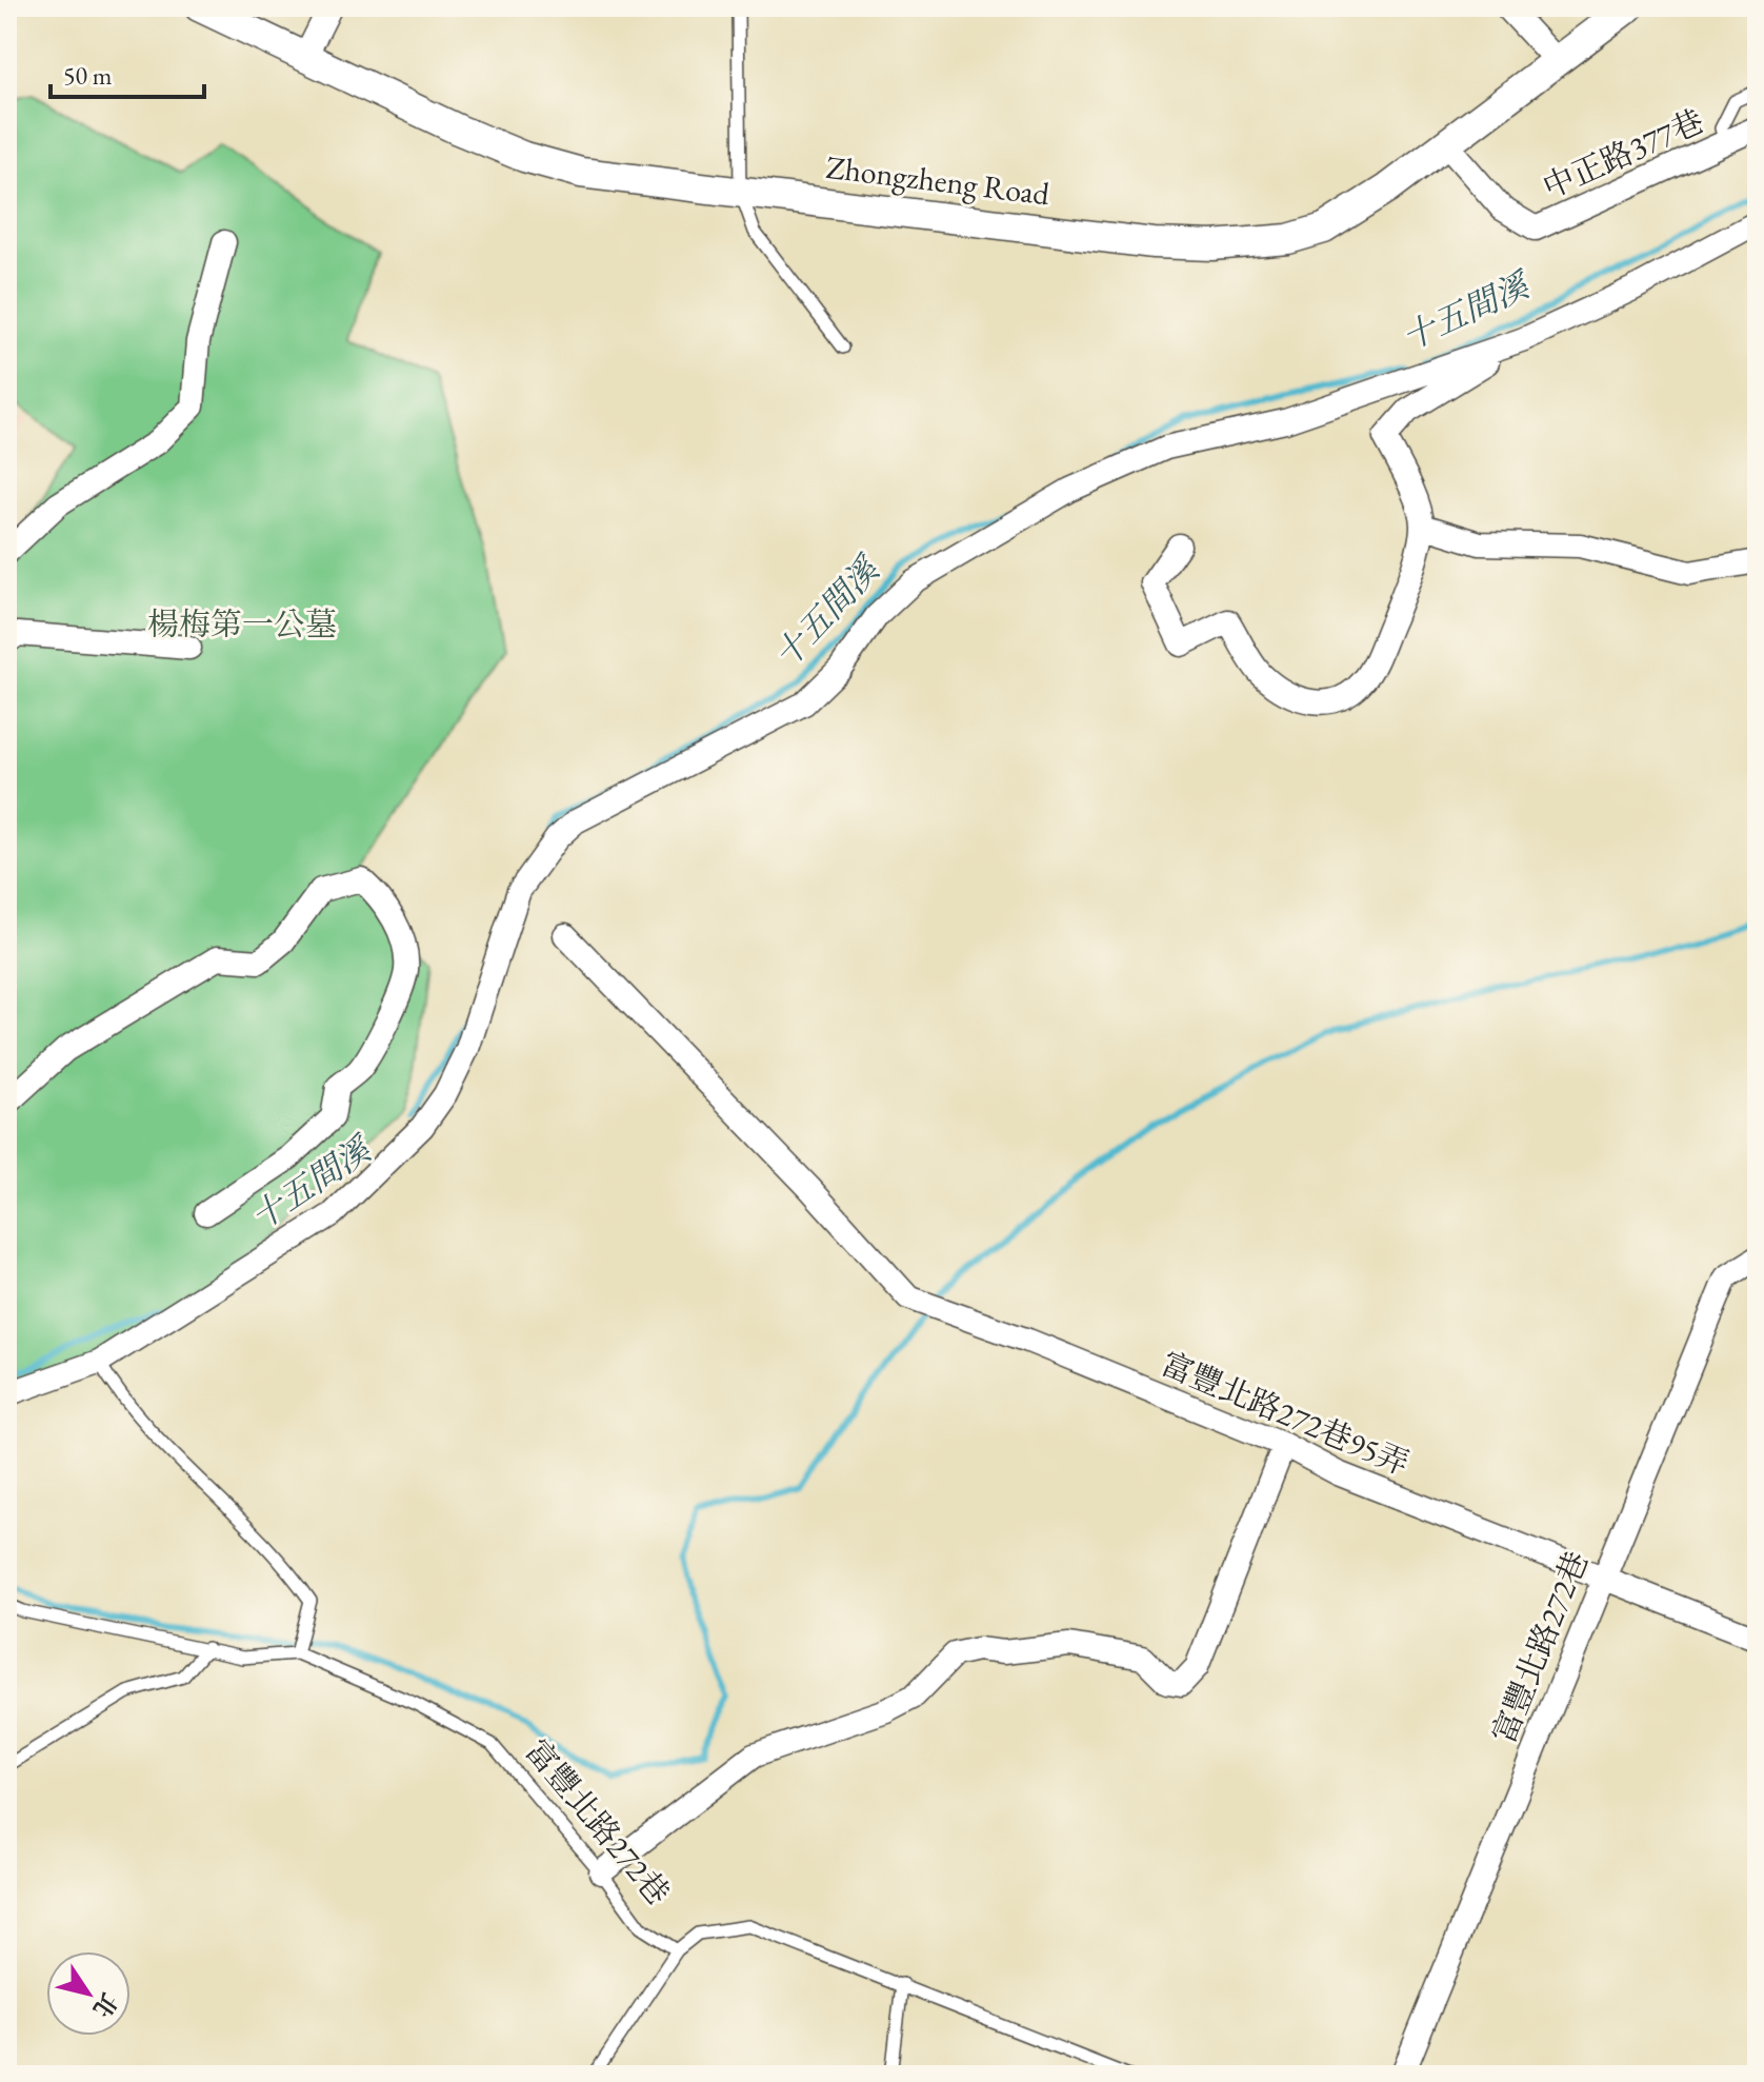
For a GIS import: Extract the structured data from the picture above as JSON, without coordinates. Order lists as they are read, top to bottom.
{
  "streets": {
    "street": [
      "中正路377巷",
      "Zhongzheng Road",
      "富豐北路272巷95弄",
      "富豐北路272巷"
    ]
  },
  "crossings": [
    ["中正路377巷", "Zhongzheng Road"],
    ["富豐北路272巷95弄", "富豐北路272巷"]
  ],
  "water": ["十五間溪"],
  "parks": ["楊梅第一公墓"],
  "scale_bar": "50 m",
  "north": "bottom right"
}
